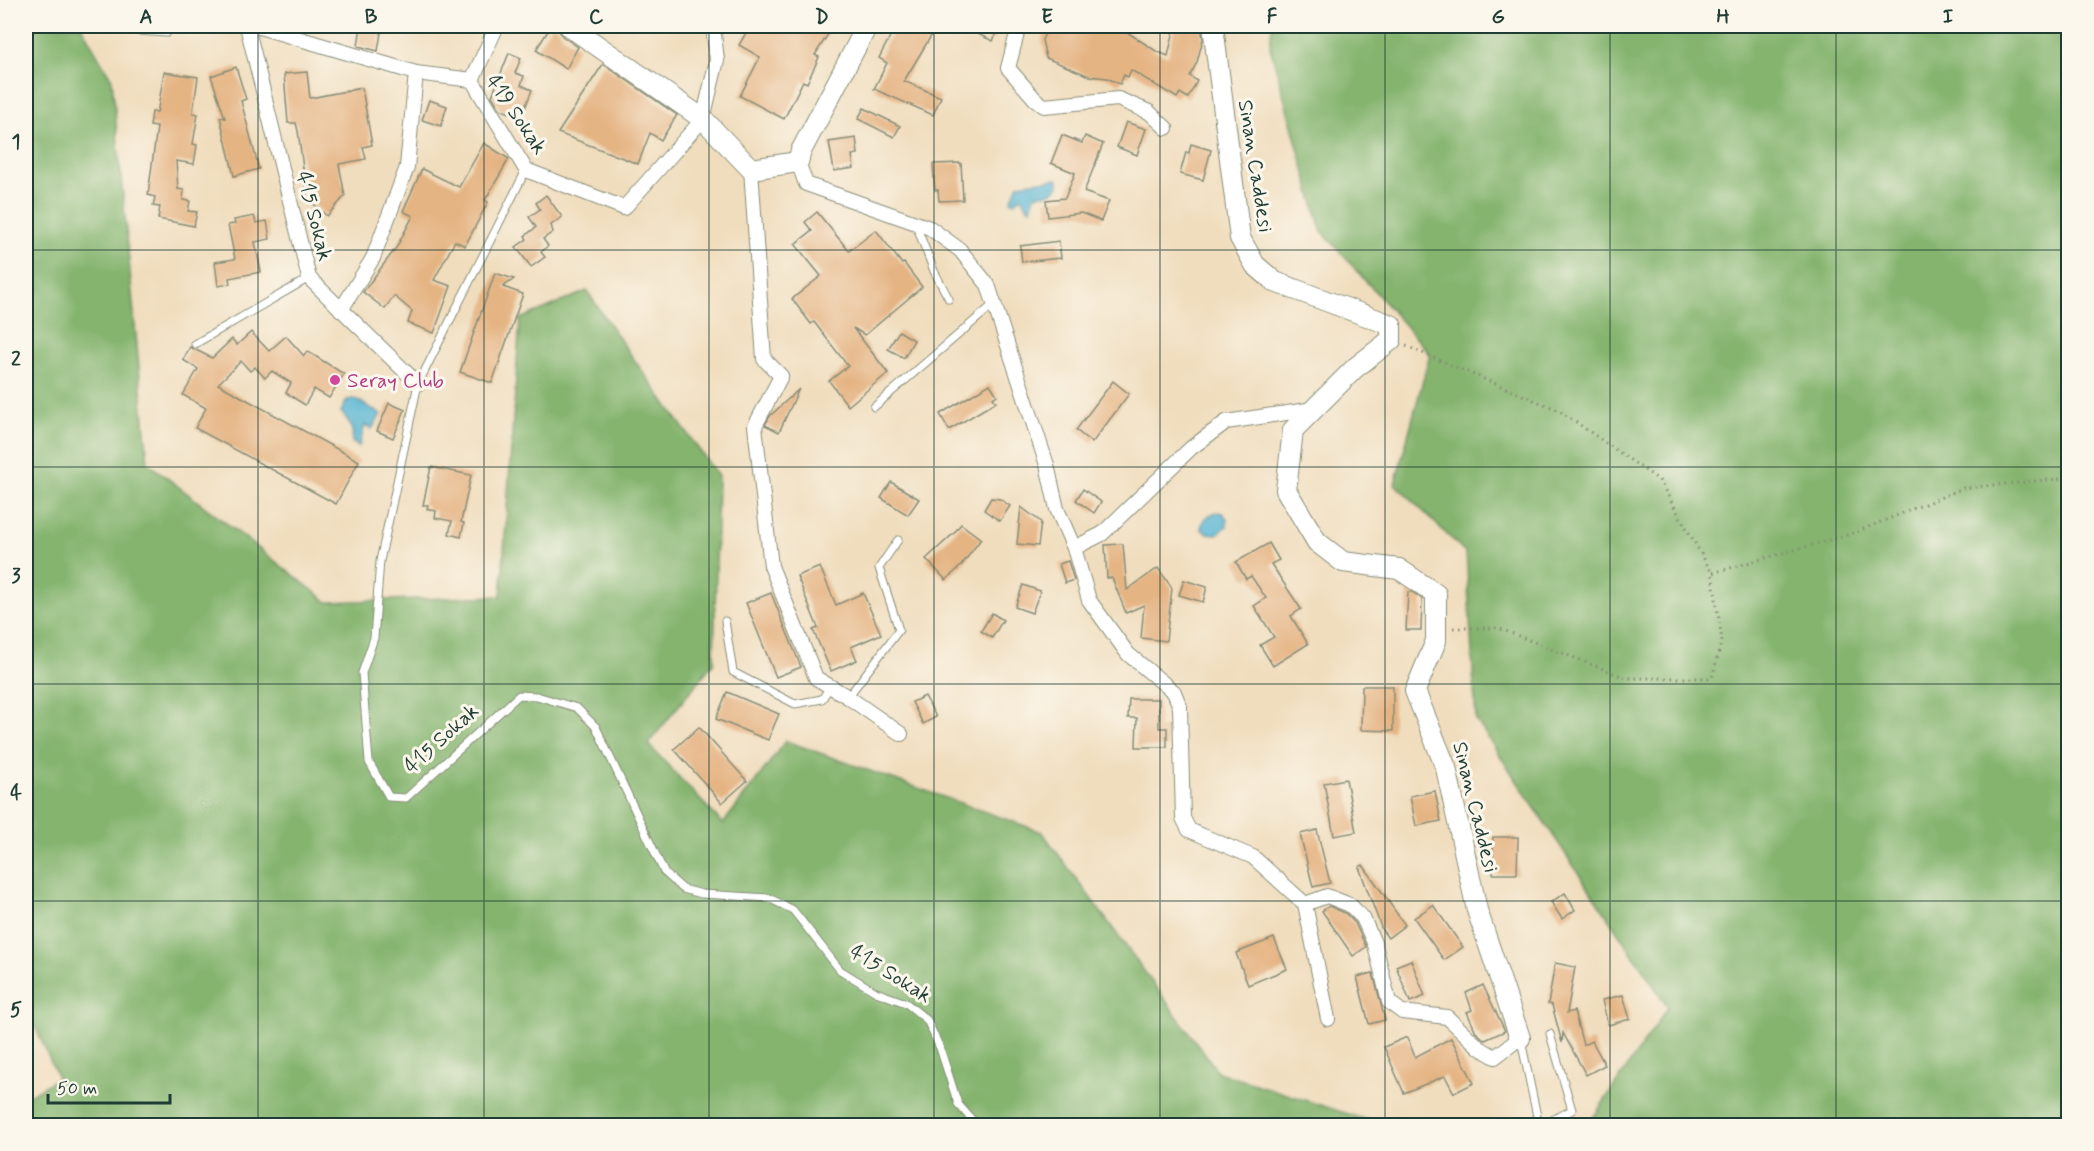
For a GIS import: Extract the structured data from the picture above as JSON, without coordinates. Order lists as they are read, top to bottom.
{
  "streets": {
    "street": ["419 Sokak", "Sinan Caddesi", "415 Sokak"]
  },
  "places": ["Seray Club"],
  "scale_bar": "50 m",
  "grid": {
    "columns": [
      "A",
      "B",
      "C",
      "D",
      "E",
      "F",
      "G",
      "H",
      "I"
    ],
    "rows": [
      "1",
      "2",
      "3",
      "4",
      "5"
    ]
  }
}
